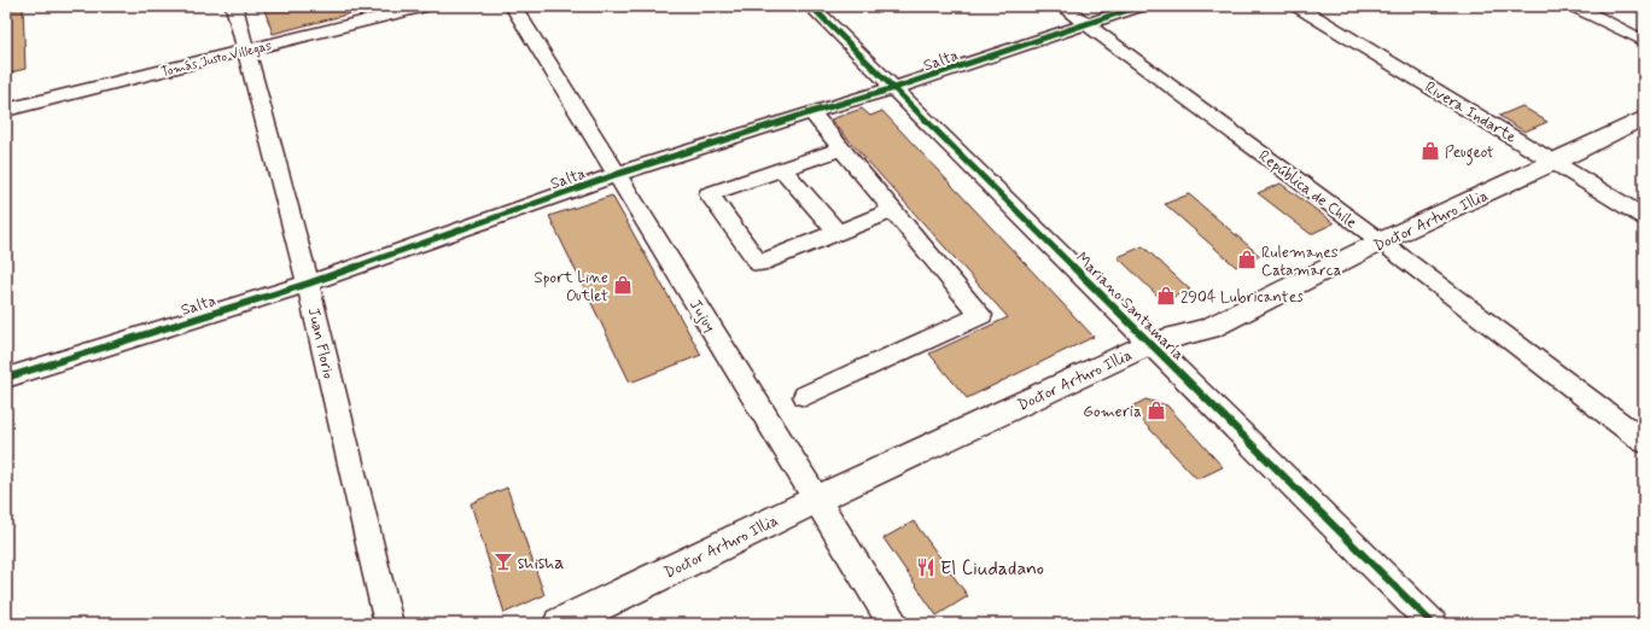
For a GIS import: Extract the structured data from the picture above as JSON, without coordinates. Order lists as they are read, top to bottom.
{
  "streets": {
    "main road": ["Doctor Arturo Illia"],
    "street": [
      "Tomás Justo Villegas",
      "Salta",
      "Rivera Indarte",
      "República de Chile",
      "Mariano Santamaría",
      "Jujuy",
      "Juan Florio"
    ]
  },
  "crossings": [
    ["Tomás Justo Villegas", "Juan Florio"],
    ["Salta", "República de Chile"],
    ["Salta", "Mariano Santamaría"],
    ["Salta", "Jujuy"],
    ["Salta", "Juan Florio"],
    ["Rivera Indarte", "Doctor Arturo Illia"],
    ["República de Chile", "Doctor Arturo Illia"],
    ["Doctor Arturo Illia", "Mariano Santamaría"],
    ["Doctor Arturo Illia", "Jujuy"]
  ],
  "places": {
    "shop": [
      "Peugeot",
      "Rulemanes Catamarca",
      "Sport Line Outlet",
      "2904 Lubricantes",
      "Gomeria"
    ],
    "bar": ["shisha"],
    "restaurant": ["El Ciudadano"]
  }
}
